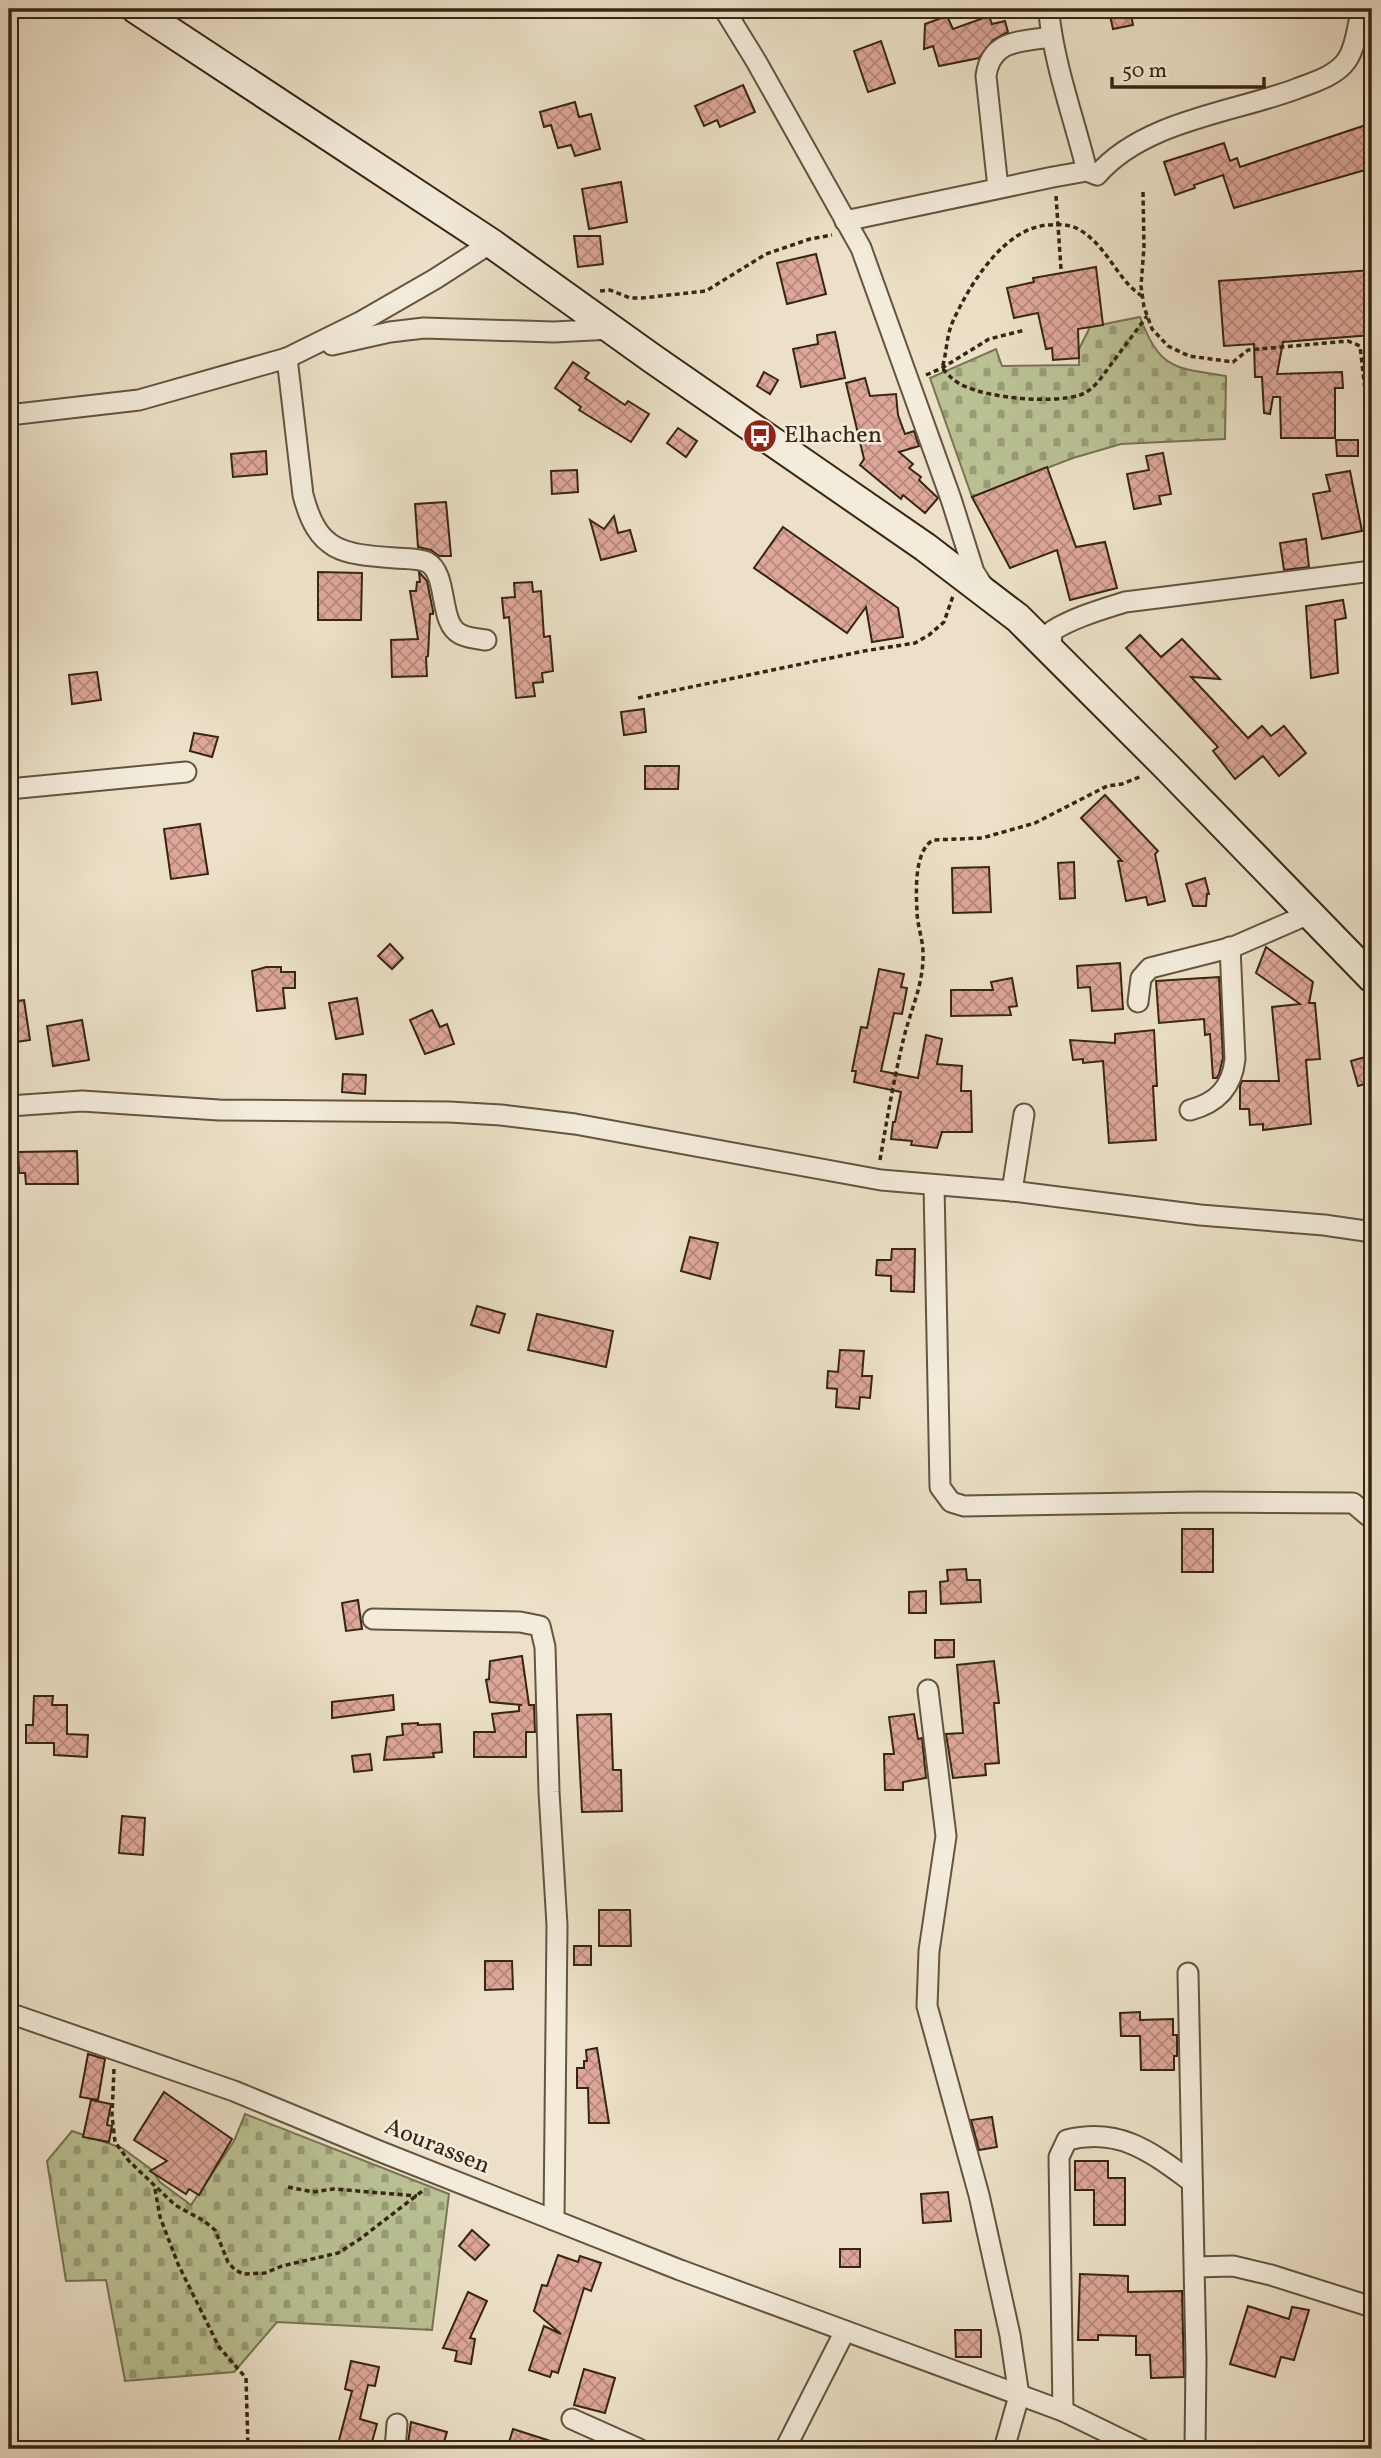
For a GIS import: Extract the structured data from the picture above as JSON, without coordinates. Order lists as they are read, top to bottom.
{
  "streets": {
    "street": ["Aourassen"]
  },
  "places": {
    "bus stop": ["Elhachen"]
  },
  "scale_bar": "50 m"
}
